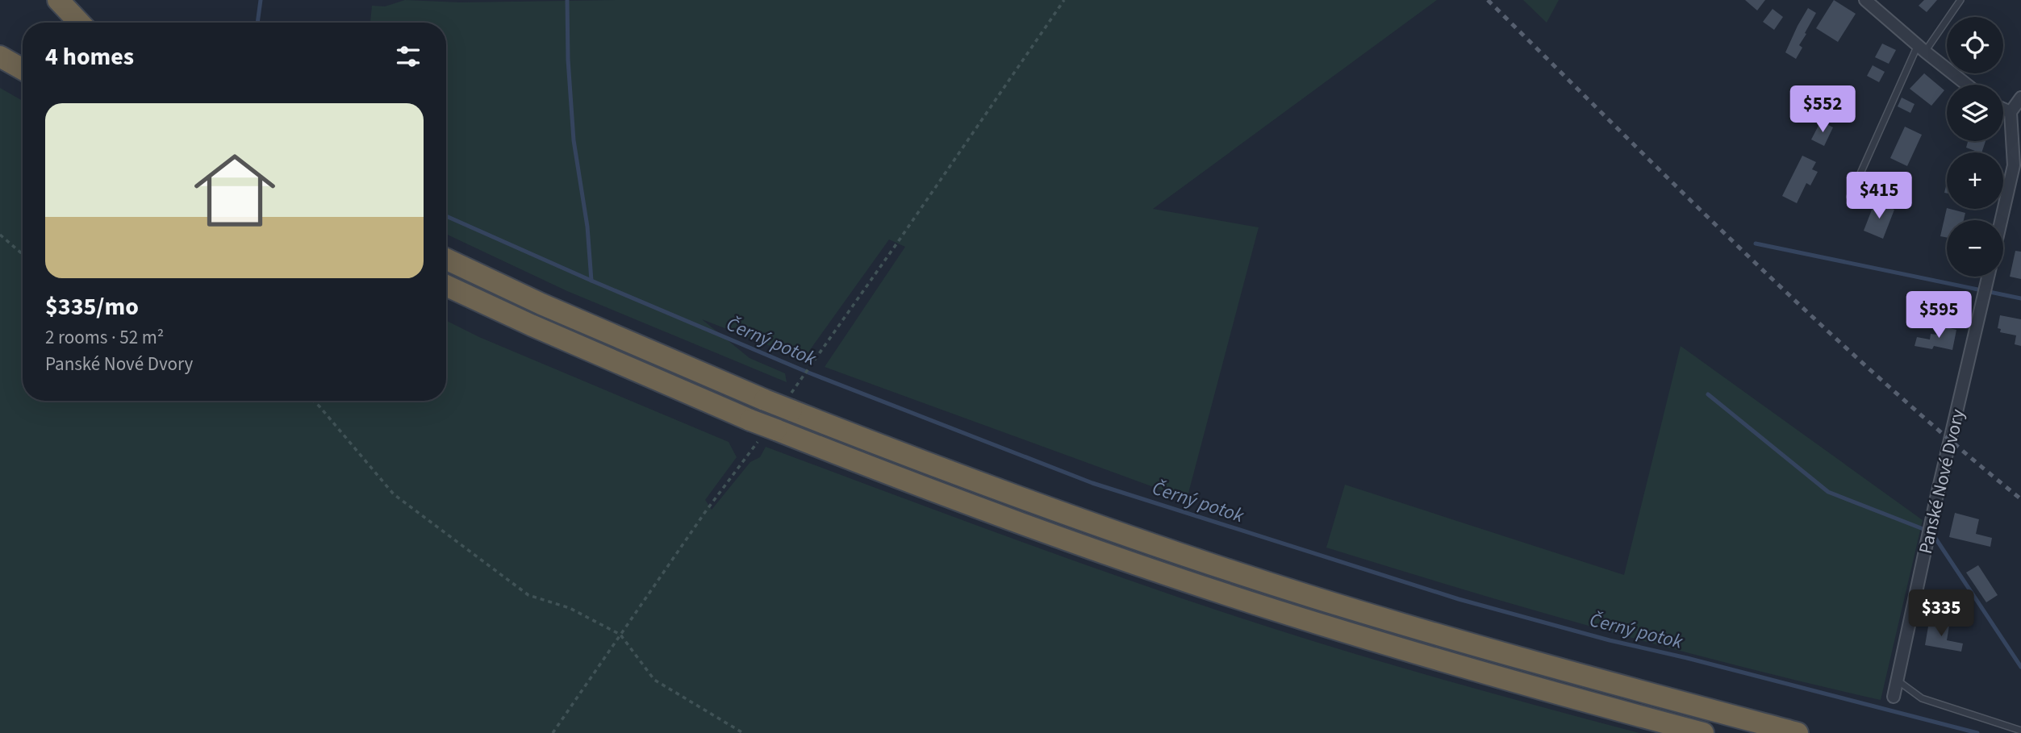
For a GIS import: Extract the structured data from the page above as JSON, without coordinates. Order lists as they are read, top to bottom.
{
  "streets": {
    "street": ["Panské Nové Dvory"]
  },
  "water": ["Černý potok"],
  "page": {
    "map_buttons": ["+", "−"],
    "heading": "4 homes",
    "price": [
      "$552",
      "$415",
      "$595",
      "$335"
    ],
    "list": [
      {
        "name": "$335/mo",
        "note": "2 rooms · 52 m² · Panské Nové Dvory"
      }
    ]
  }
}
